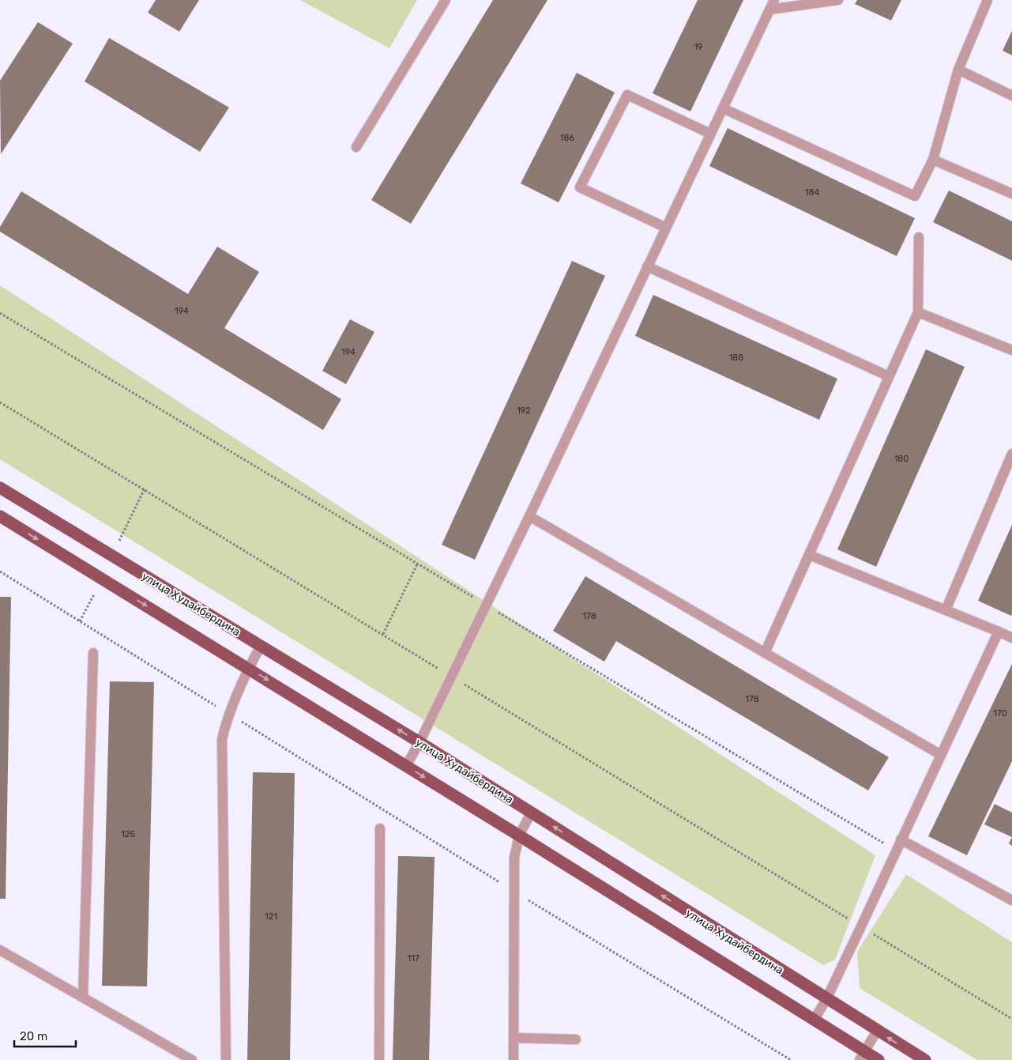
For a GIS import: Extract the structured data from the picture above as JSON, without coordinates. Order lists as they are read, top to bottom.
{
  "streets": {
    "main road": ["улица Худайбердина"]
  },
  "house_numbers": [
    "19",
    "186",
    "184",
    "194",
    "194",
    "188",
    "192",
    "180",
    "178",
    "178",
    "170",
    "125",
    "121",
    "117"
  ],
  "scale_bar": "20 m"
}
